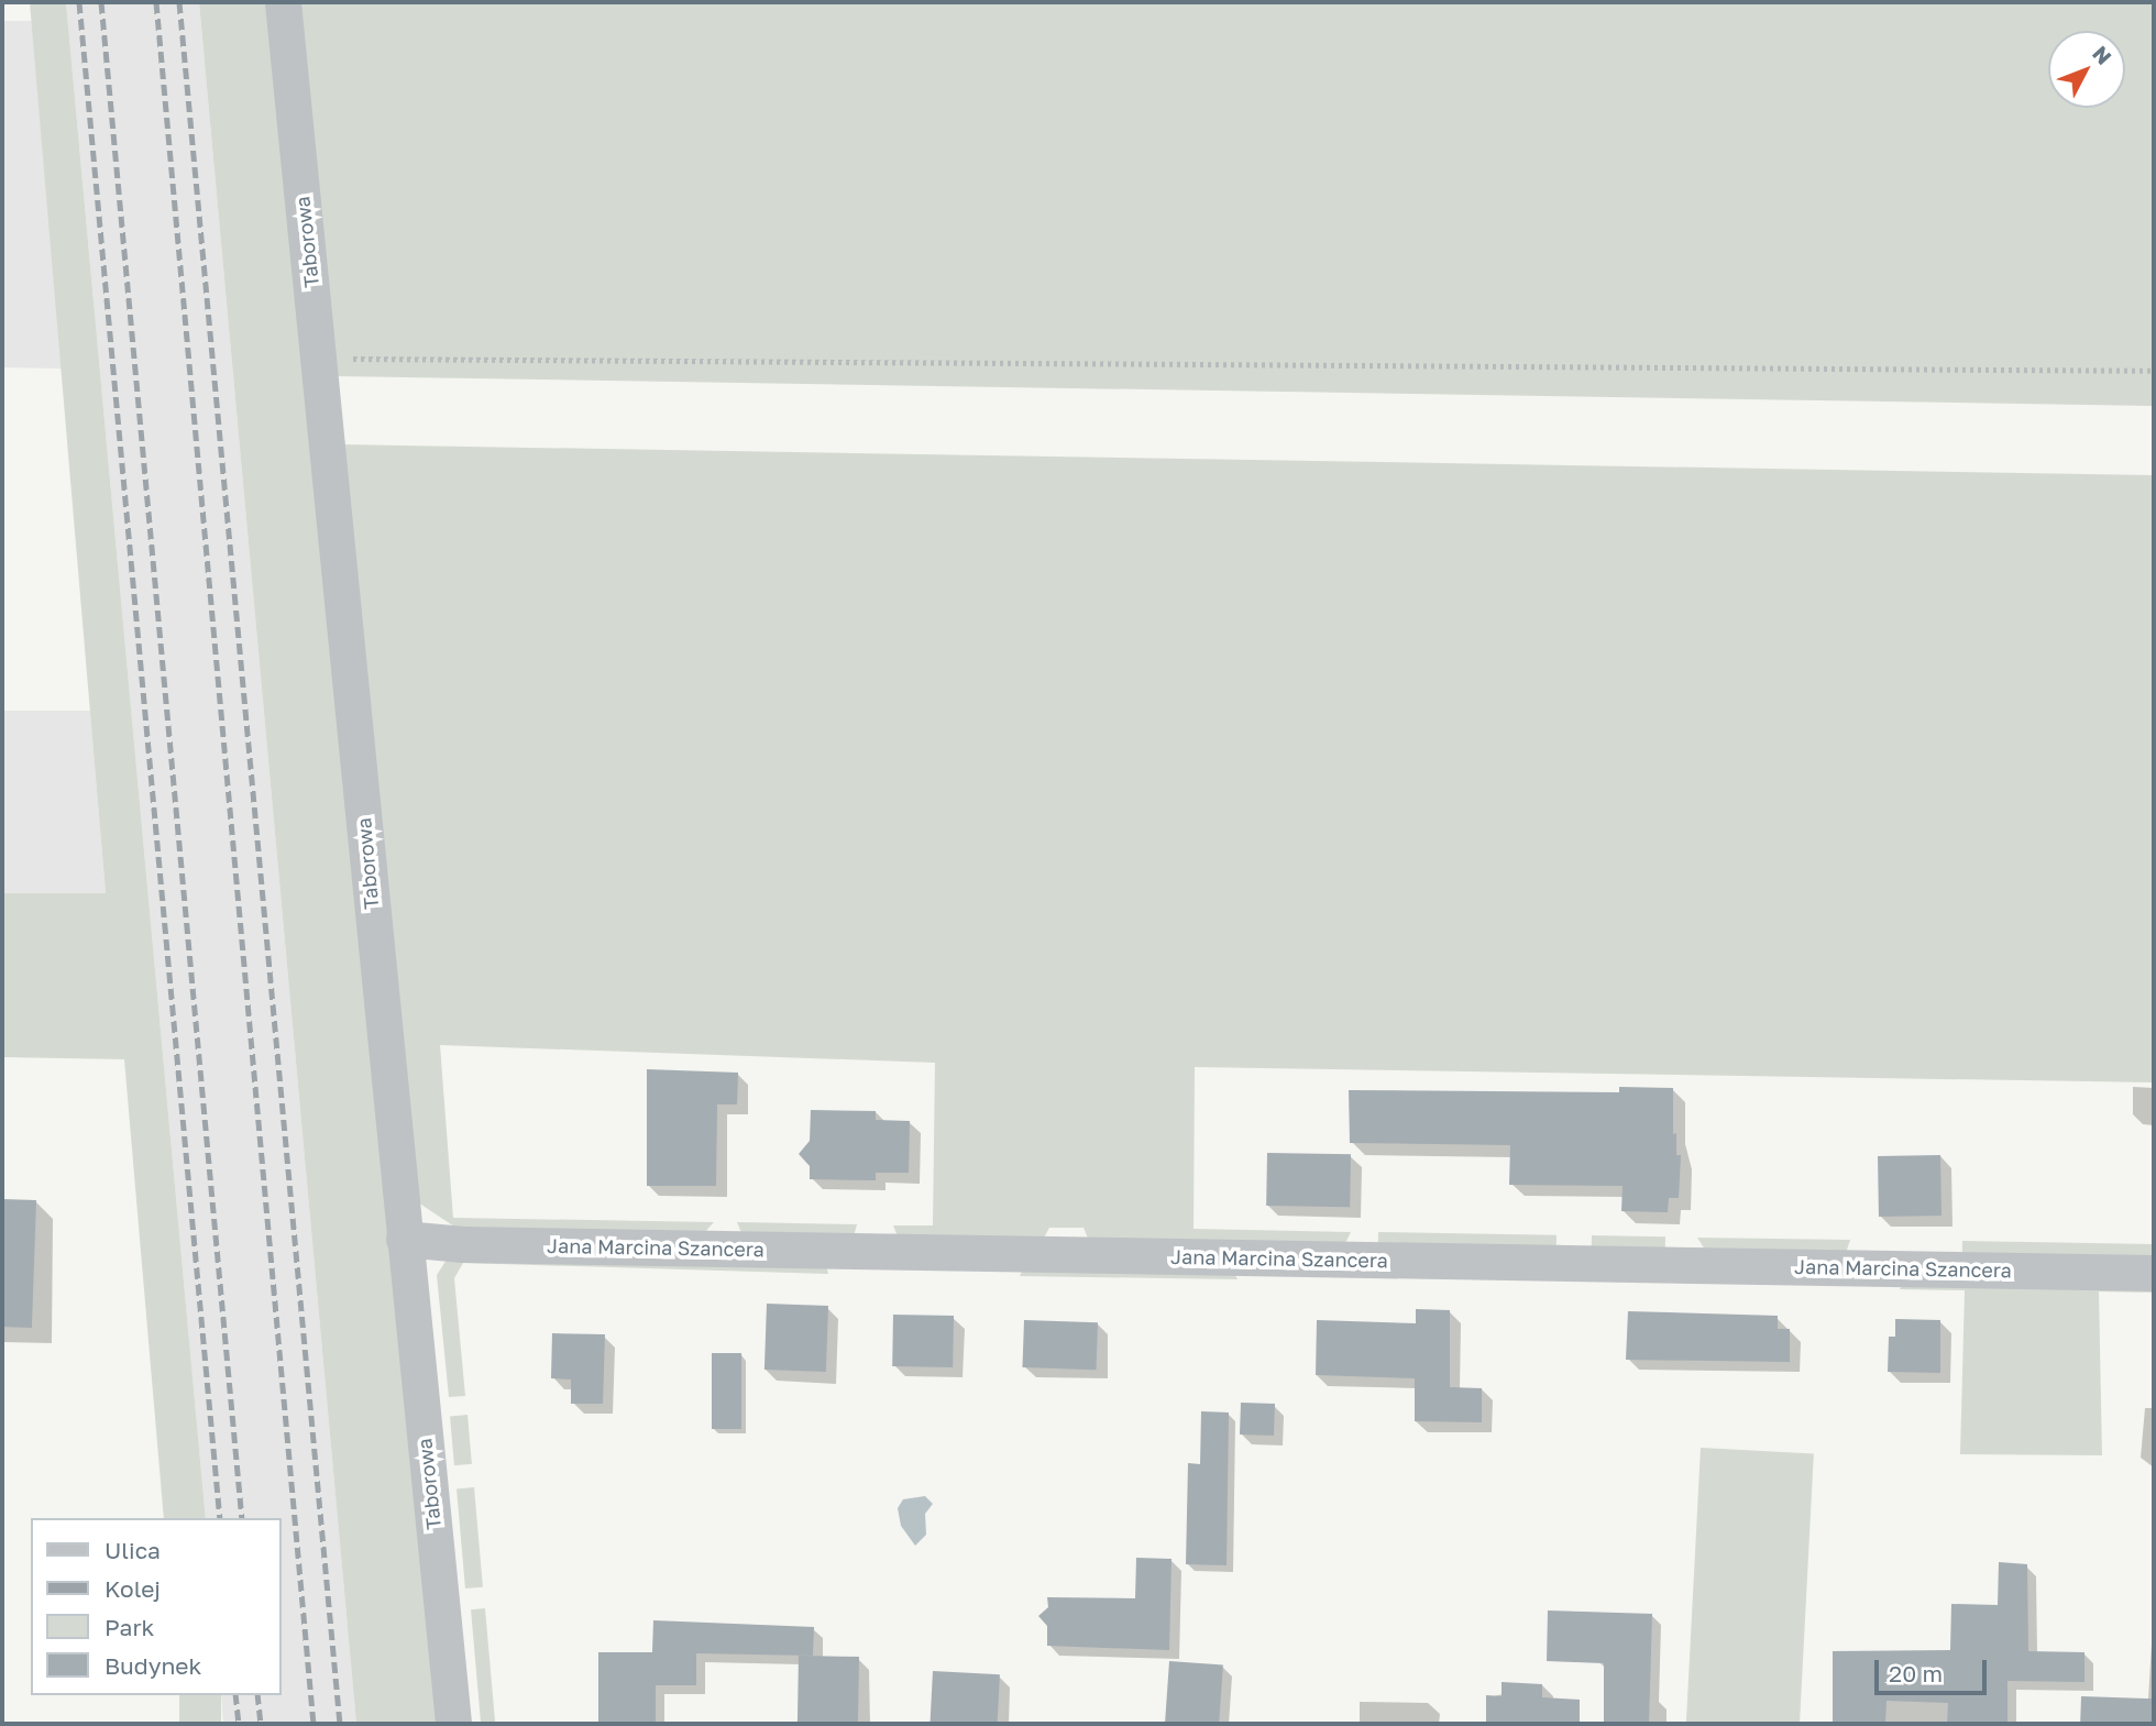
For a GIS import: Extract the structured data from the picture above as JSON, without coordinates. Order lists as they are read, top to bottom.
{
  "streets": {
    "street": ["Taborowa", "Jana Marcina Szancera"]
  },
  "crossings": [
    ["Taborowa", "Jana Marcina Szancera"]
  ],
  "legend": [
    "Ulica",
    "Kolej",
    "Park",
    "Budynek"
  ],
  "scale_bar": "20 m",
  "north": "top right"
}
